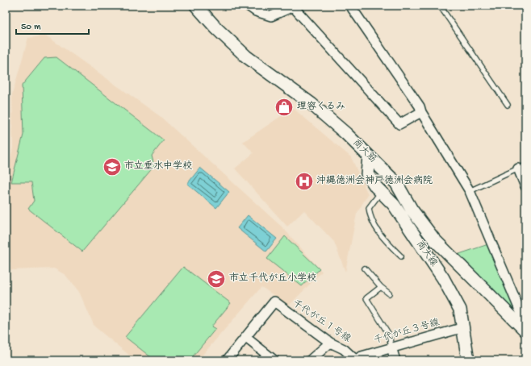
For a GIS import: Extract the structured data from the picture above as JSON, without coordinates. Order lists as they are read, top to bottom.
{
  "streets": {
    "street": [
      "商大筋",
      "商大線",
      "千代が丘１号線",
      "千代が丘３号線"
    ]
  },
  "crossings": [
    ["商大筋", "商大線"],
    ["商大線", "千代が丘３号線"],
    ["千代が丘１号線", "千代が丘３号線"]
  ],
  "places": {
    "shop": ["理容くるみ"],
    "school or university": ["市立垂水中学校", "市立千代が丘小学校"],
    "hospital": ["沖縄徳洲会神戸徳洲会病院"]
  },
  "scale_bar": "50 m"
}
